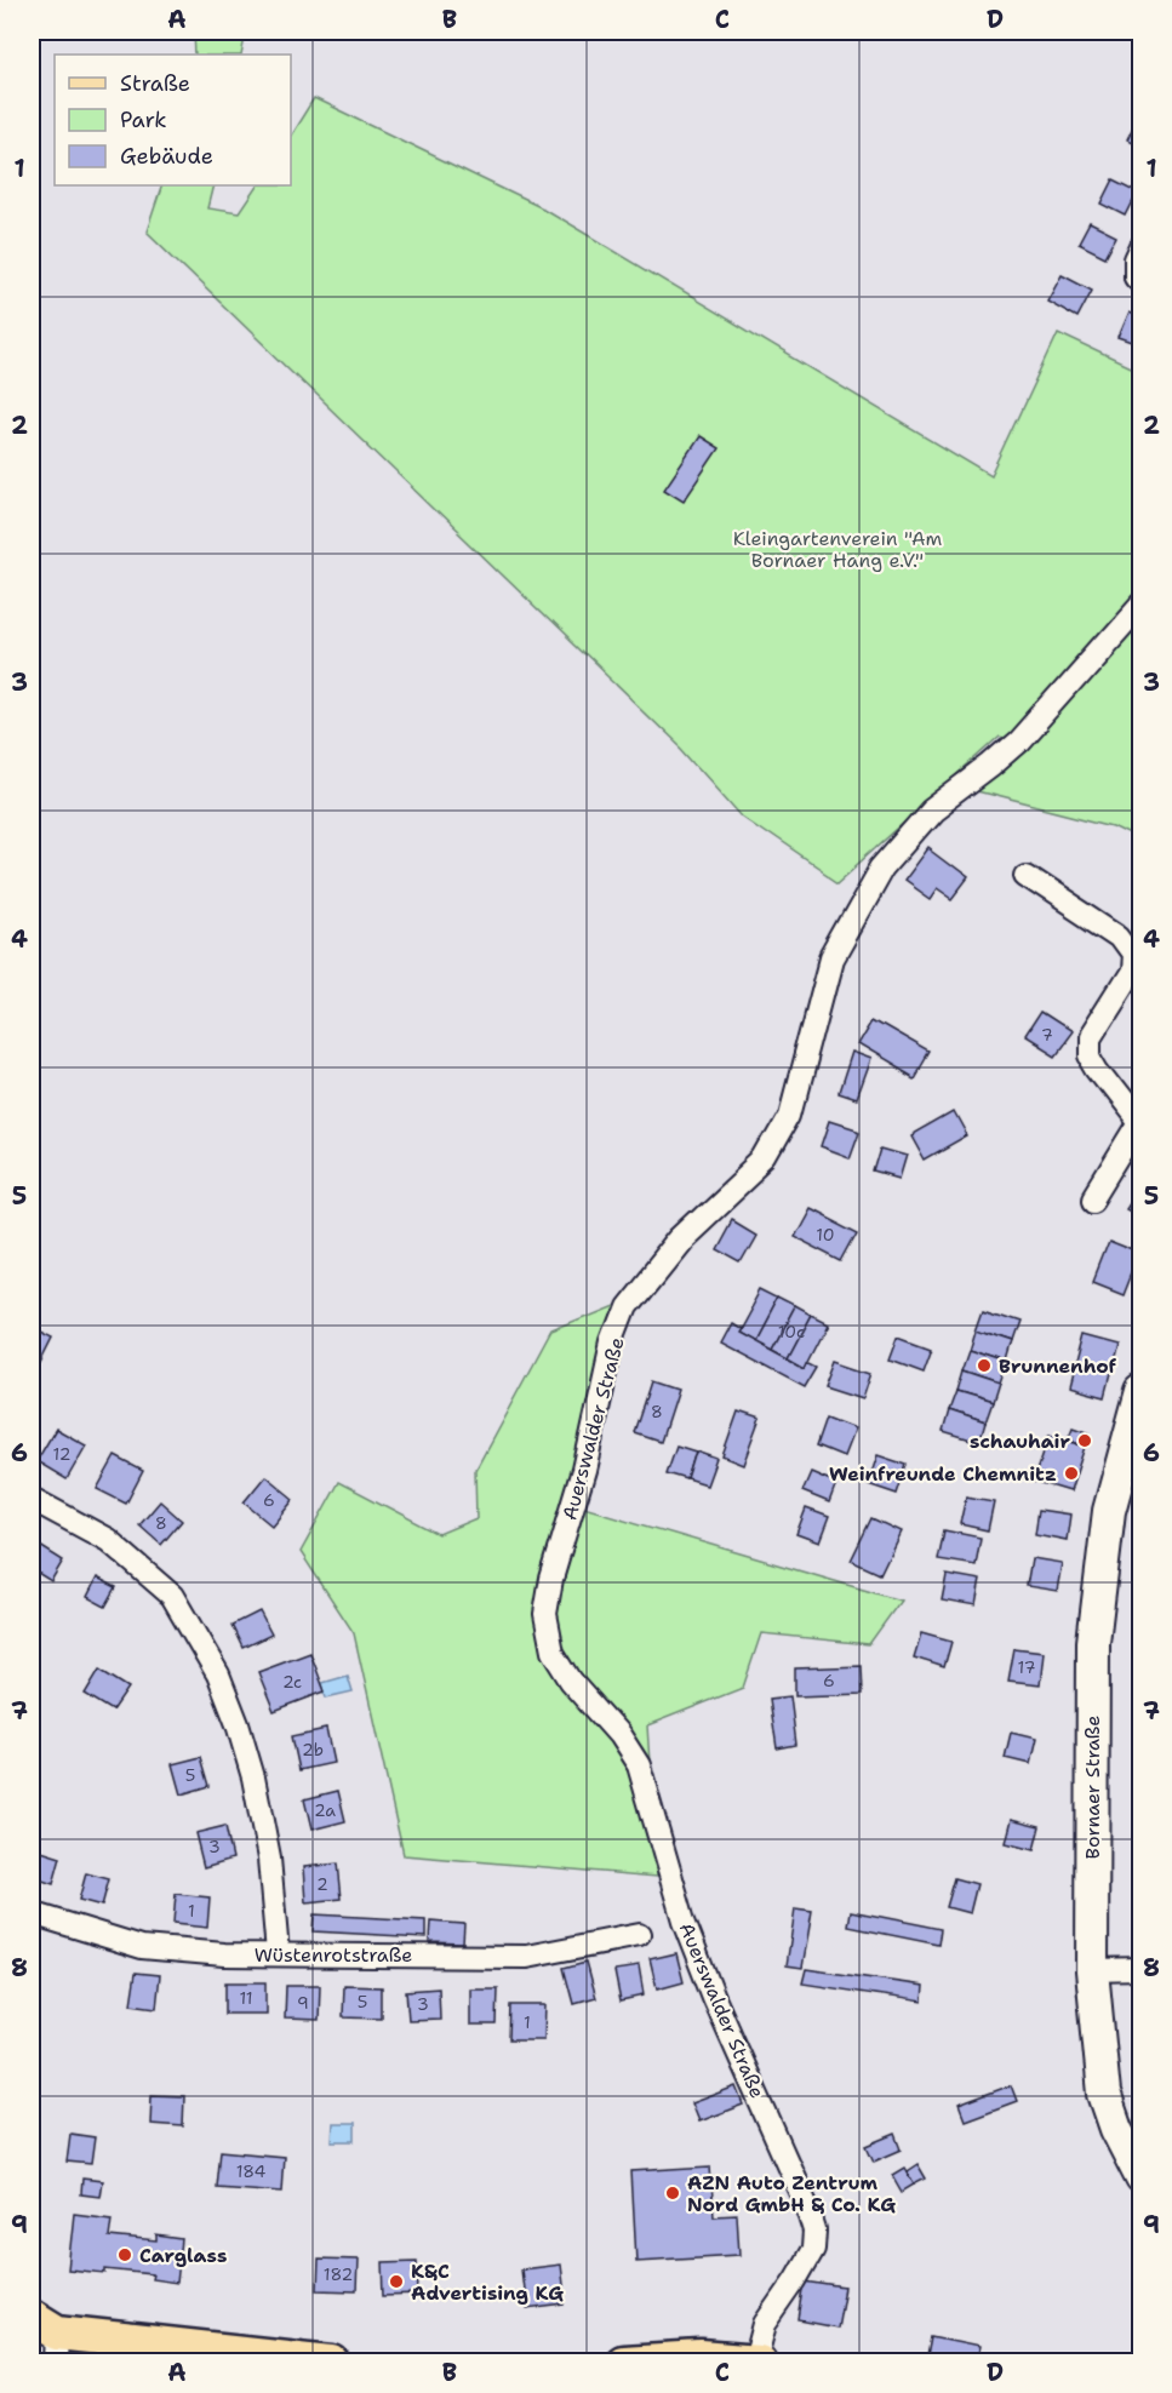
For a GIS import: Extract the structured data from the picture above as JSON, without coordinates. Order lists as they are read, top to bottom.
{
  "streets": {
    "main road": ["Bornaer Straße"],
    "street": ["Auerswalder Straße", "Wüstenrotstraße"]
  },
  "parks": ["Kleingartenverein \"Am Bornaer Hang e.V.\""],
  "places": [
    "Brunnenhof",
    "schauhair",
    "Weinfreunde Chemnitz",
    "AZN Auto Zentrum Nord GmbH & Co. KG",
    "Carglass",
    "K&C Advertising KG"
  ],
  "house_numbers": [
    "7",
    "10",
    "10c",
    "8",
    "12",
    "6",
    "8",
    "17",
    "6",
    "2c",
    "2b",
    "5",
    "2a",
    "3",
    "2",
    "1",
    "11",
    "5",
    "9",
    "3",
    "1",
    "184",
    "182"
  ],
  "legend": ["Straße", "Park", "Gebäude"],
  "grid": {
    "columns": [
      "A",
      "B",
      "C",
      "D"
    ],
    "rows": [
      "1",
      "2",
      "3",
      "4",
      "5",
      "6",
      "7",
      "8",
      "9"
    ]
  }
}
